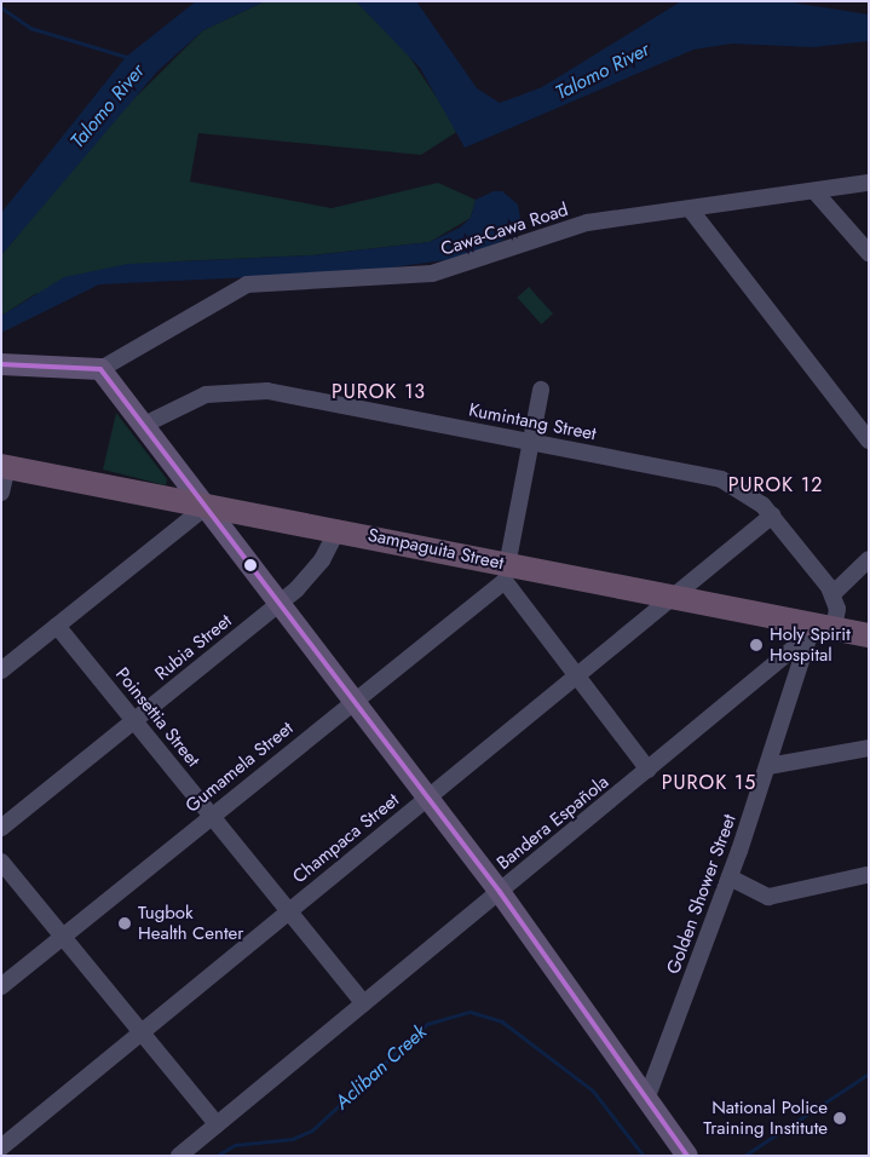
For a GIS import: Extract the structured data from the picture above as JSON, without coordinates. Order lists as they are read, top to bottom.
{
  "streets": {
    "highway": ["Sampaguita Street"],
    "street": [
      "Cawa-Cawa Road",
      "Kumintang Street",
      "Rubia Street",
      "Poinsettia Street",
      "Gumamela Street",
      "Bandera Española",
      "Champaca Street",
      "Golden Shower Street"
    ]
  },
  "crossings": [
    ["Kumintang Street", "Champaca Street"],
    ["Sampaguita Street", "Rubia Street"],
    ["Sampaguita Street", "Gumamela Street"],
    ["Sampaguita Street", "Bandera Española"],
    ["Sampaguita Street", "Champaca Street"],
    ["Sampaguita Street", "Golden Shower Street"],
    ["Rubia Street", "Poinsettia Street"],
    ["Poinsettia Street", "Gumamela Street"],
    ["Poinsettia Street", "Bandera Española"],
    ["Poinsettia Street", "Champaca Street"],
    ["Bandera Española", "Golden Shower Street"]
  ],
  "districts": ["PUROK 13", "PUROK 12", "PUROK 15"],
  "water": ["Talomo River", "Acliban Creek"],
  "places": ["Holy Spirit Hospital", "Tugbok Health Center", "National Police Training Institute"]
}
